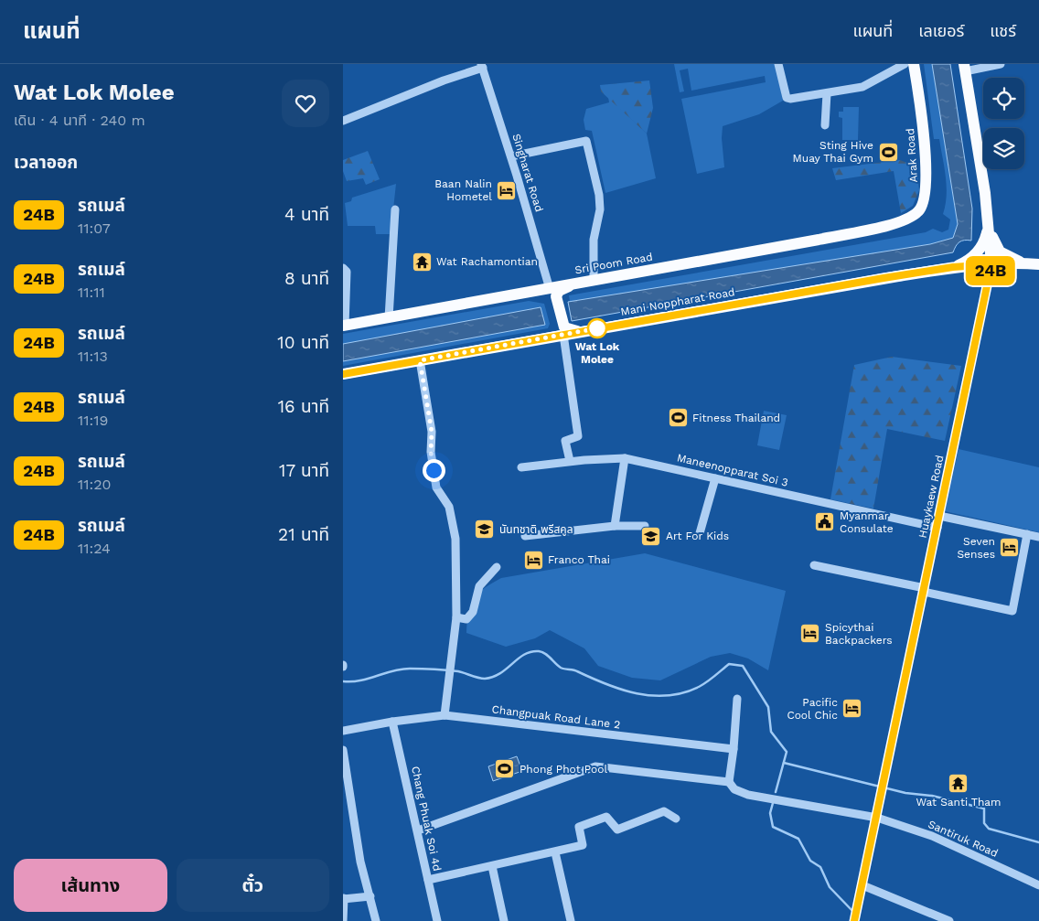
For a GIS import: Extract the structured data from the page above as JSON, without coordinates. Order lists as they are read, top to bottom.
{
  "streets": {
    "main road": ["Arak Road", "Sri Poom Road", "Mani Noppharat Road"],
    "street": [
      "Singharat Road",
      "Maneenopparat Soi 3",
      "Huaykaew Road",
      "Changpuak Road Lane 2",
      "Chang Phuak Soi 4d",
      "Santiruk Road"
    ]
  },
  "crossings": [
    ["Arak Road", "Sri Poom Road"],
    ["Singharat Road", "Sri Poom Road"],
    ["Mani Noppharat Road", "Huaykaew Road"],
    ["Maneenopparat Soi 3", "Huaykaew Road"],
    ["Huaykaew Road", "Santiruk Road"],
    ["Changpuak Road Lane 2", "Chang Phuak Soi 4d"]
  ],
  "places": {
    "sports": ["Sting Hive Muay Thai Gym", "Fitness Thailand", "Phong Phot Pool"],
    "hotel": [
      "Baan Nalin Hometel",
      "Seven Senses",
      "Franco Thai",
      "Spicythai Backpackers",
      "Pacific Cool Chic"
    ],
    "temple": ["Wat Rachamontian", "Wat Santi Tham"],
    "other": ["Wat Lok Molee"],
    "public building": ["Myanmar Consulate"],
    "school or university": ["นันทชาติ พรีสคูล", "Art For Kids"]
  },
  "lines": ["bus line 24B"],
  "page": {
    "header": "แผนที่",
    "nav": ["แผนที่", "เลเยอร์", "แชร์"],
    "heading": [
      ["Wat Lok Molee", "เดิน · 4 นาที · 240 m"],
      "เวลาออก"
    ],
    "on_map": "24B",
    "list": [
      {
        "mark": "24B",
        "name": "รถเมล์",
        "note": "11:07",
        "value": "4 นาที"
      },
      {
        "mark": "24B",
        "name": "รถเมล์",
        "note": "11:11",
        "value": "8 นาที"
      },
      {
        "mark": "24B",
        "name": "รถเมล์",
        "note": "11:13",
        "value": "10 นาที"
      },
      {
        "mark": "24B",
        "name": "รถเมล์",
        "note": "11:19",
        "value": "16 นาที"
      },
      {
        "mark": "24B",
        "name": "รถเมล์",
        "note": "11:20",
        "value": "17 นาที"
      },
      {
        "mark": "24B",
        "name": "รถเมล์",
        "note": "11:24",
        "value": "21 นาที"
      }
    ],
    "buttons": ["เส้นทาง", "ตั๋ว"]
  }
}
